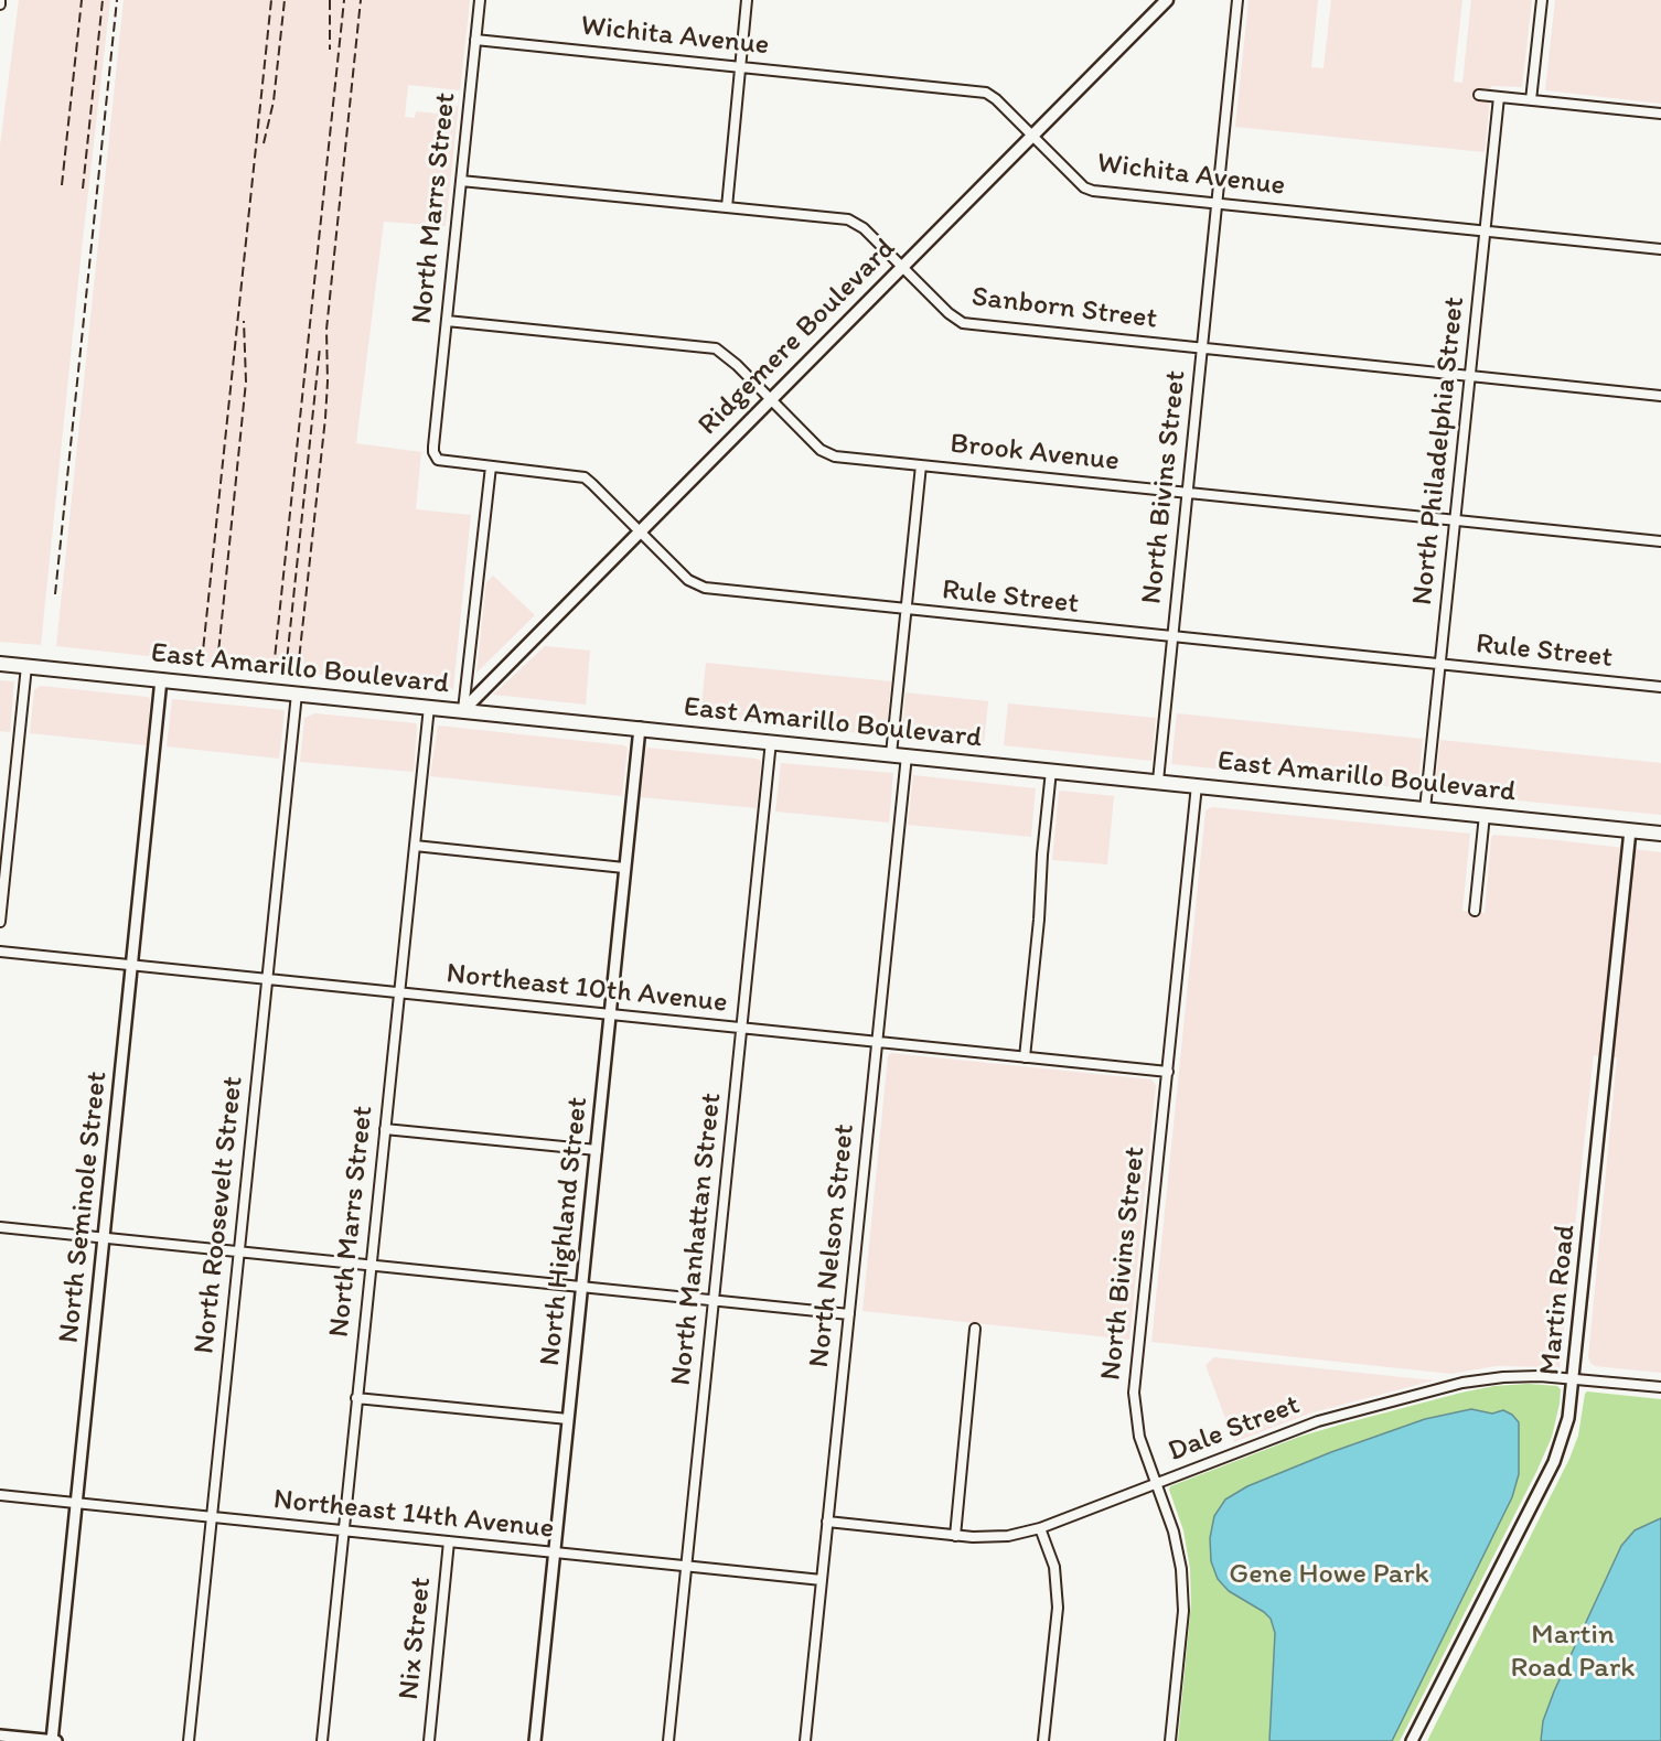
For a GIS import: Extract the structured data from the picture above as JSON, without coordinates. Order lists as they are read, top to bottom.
{
  "streets": {
    "highway": ["East Amarillo Boulevard"],
    "main road": ["Ridgemere Boulevard"],
    "street": [
      "Wichita Avenue",
      "North Marrs Street",
      "Sanborn Street",
      "North Philadelphia Street",
      "Brook Avenue",
      "North Bivins Street",
      "Rule Street",
      "Northeast 10th Avenue",
      "North Seminole Street",
      "North Roosevelt Street",
      "North Highland Street",
      "North Manhattan Street",
      "North Nelson Street",
      "Martin Road",
      "Dale Street",
      "Northeast 14th Avenue",
      "Nix Street"
    ]
  },
  "crossings": [
    ["Wichita Avenue", "North Marrs Street"],
    ["Wichita Avenue", "Ridgemere Boulevard"],
    ["Wichita Avenue", "North Philadelphia Street"],
    ["Wichita Avenue", "North Bivins Street"],
    ["North Marrs Street", "Sanborn Street"],
    ["North Marrs Street", "Brook Avenue"],
    ["North Marrs Street", "Rule Street"],
    ["North Marrs Street", "East Amarillo Boulevard"],
    ["North Marrs Street", "Northeast 10th Avenue"],
    ["North Marrs Street", "Northeast 14th Avenue"],
    ["Sanborn Street", "Ridgemere Boulevard"],
    ["Sanborn Street", "North Philadelphia Street"],
    ["Sanborn Street", "North Bivins Street"],
    ["Ridgemere Boulevard", "Brook Avenue"],
    ["Ridgemere Boulevard", "Rule Street"],
    ["Ridgemere Boulevard", "East Amarillo Boulevard"],
    ["North Philadelphia Street", "Brook Avenue"],
    ["North Philadelphia Street", "Rule Street"],
    ["North Philadelphia Street", "East Amarillo Boulevard"],
    ["Brook Avenue", "North Bivins Street"],
    ["North Bivins Street", "Rule Street"],
    ["North Bivins Street", "East Amarillo Boulevard"],
    ["North Bivins Street", "Northeast 10th Avenue"],
    ["North Bivins Street", "Dale Street"],
    ["East Amarillo Boulevard", "North Seminole Street"],
    ["East Amarillo Boulevard", "North Roosevelt Street"],
    ["East Amarillo Boulevard", "North Highland Street"],
    ["East Amarillo Boulevard", "North Manhattan Street"],
    ["East Amarillo Boulevard", "North Nelson Street"],
    ["East Amarillo Boulevard", "Martin Road"],
    ["Northeast 10th Avenue", "North Seminole Street"],
    ["Northeast 10th Avenue", "North Roosevelt Street"],
    ["Northeast 10th Avenue", "North Highland Street"],
    ["Northeast 10th Avenue", "North Manhattan Street"],
    ["Northeast 10th Avenue", "North Nelson Street"],
    ["North Seminole Street", "Northeast 14th Avenue"],
    ["North Roosevelt Street", "Northeast 14th Avenue"],
    ["North Highland Street", "Northeast 14th Avenue"],
    ["North Manhattan Street", "Northeast 14th Avenue"],
    ["North Nelson Street", "Dale Street"],
    ["North Nelson Street", "Northeast 14th Avenue"],
    ["Martin Road", "Dale Street"],
    ["Northeast 14th Avenue", "Nix Street"]
  ],
  "parks": ["Gene Howe Park", "Martin Road Park"]
}
